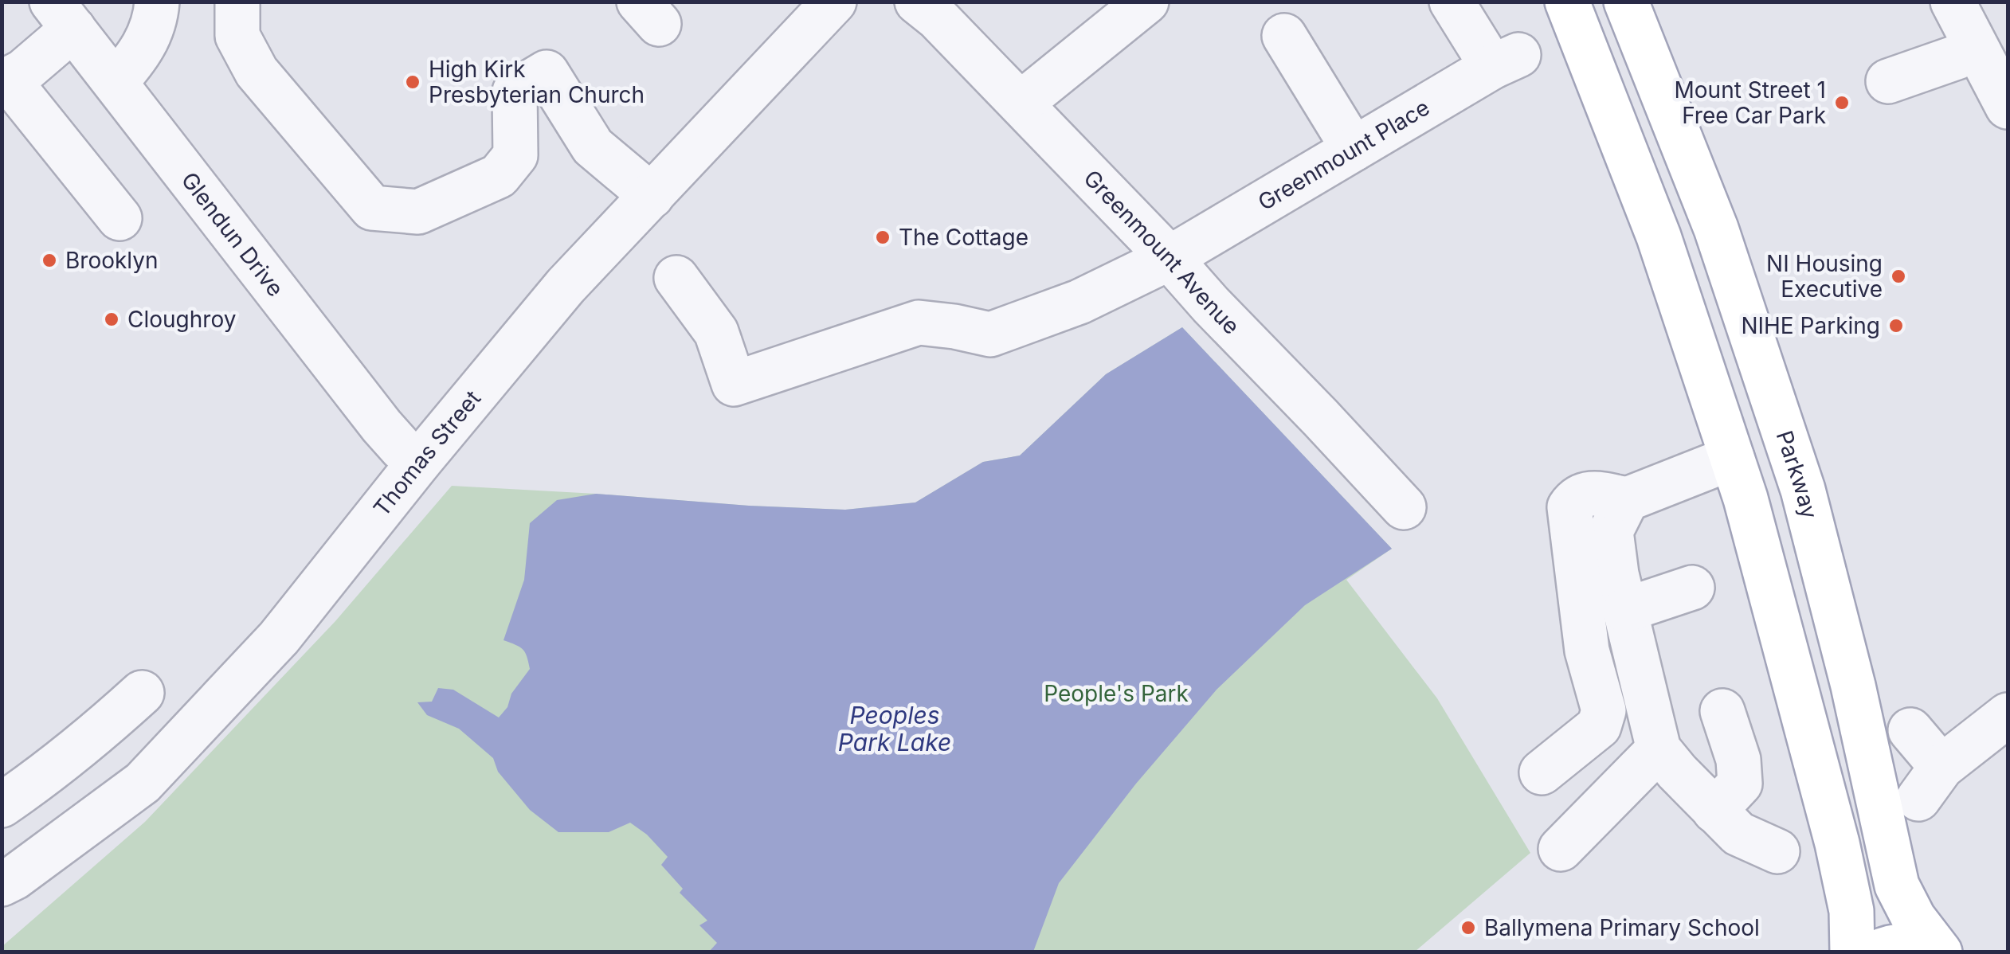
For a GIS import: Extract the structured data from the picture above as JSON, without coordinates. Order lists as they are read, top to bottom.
{
  "streets": {
    "main road": ["Parkway"],
    "street": [
      "Greenmount Place",
      "Glendun Drive",
      "Greenmount Avenue",
      "Thomas Street"
    ]
  },
  "crossings": [
    ["Greenmount Place", "Greenmount Avenue"],
    ["Glendun Drive", "Thomas Street"]
  ],
  "water": ["Peoples Park Lake"],
  "parks": ["People's Park"],
  "places": [
    "High Kirk Presbyterian Church",
    "Mount Street 1 Free Car Park",
    "The Cottage",
    "Brooklyn",
    "NI Housing Executive",
    "Cloughroy",
    "NIHE Parking",
    "Ballymena Primary School"
  ]
}
